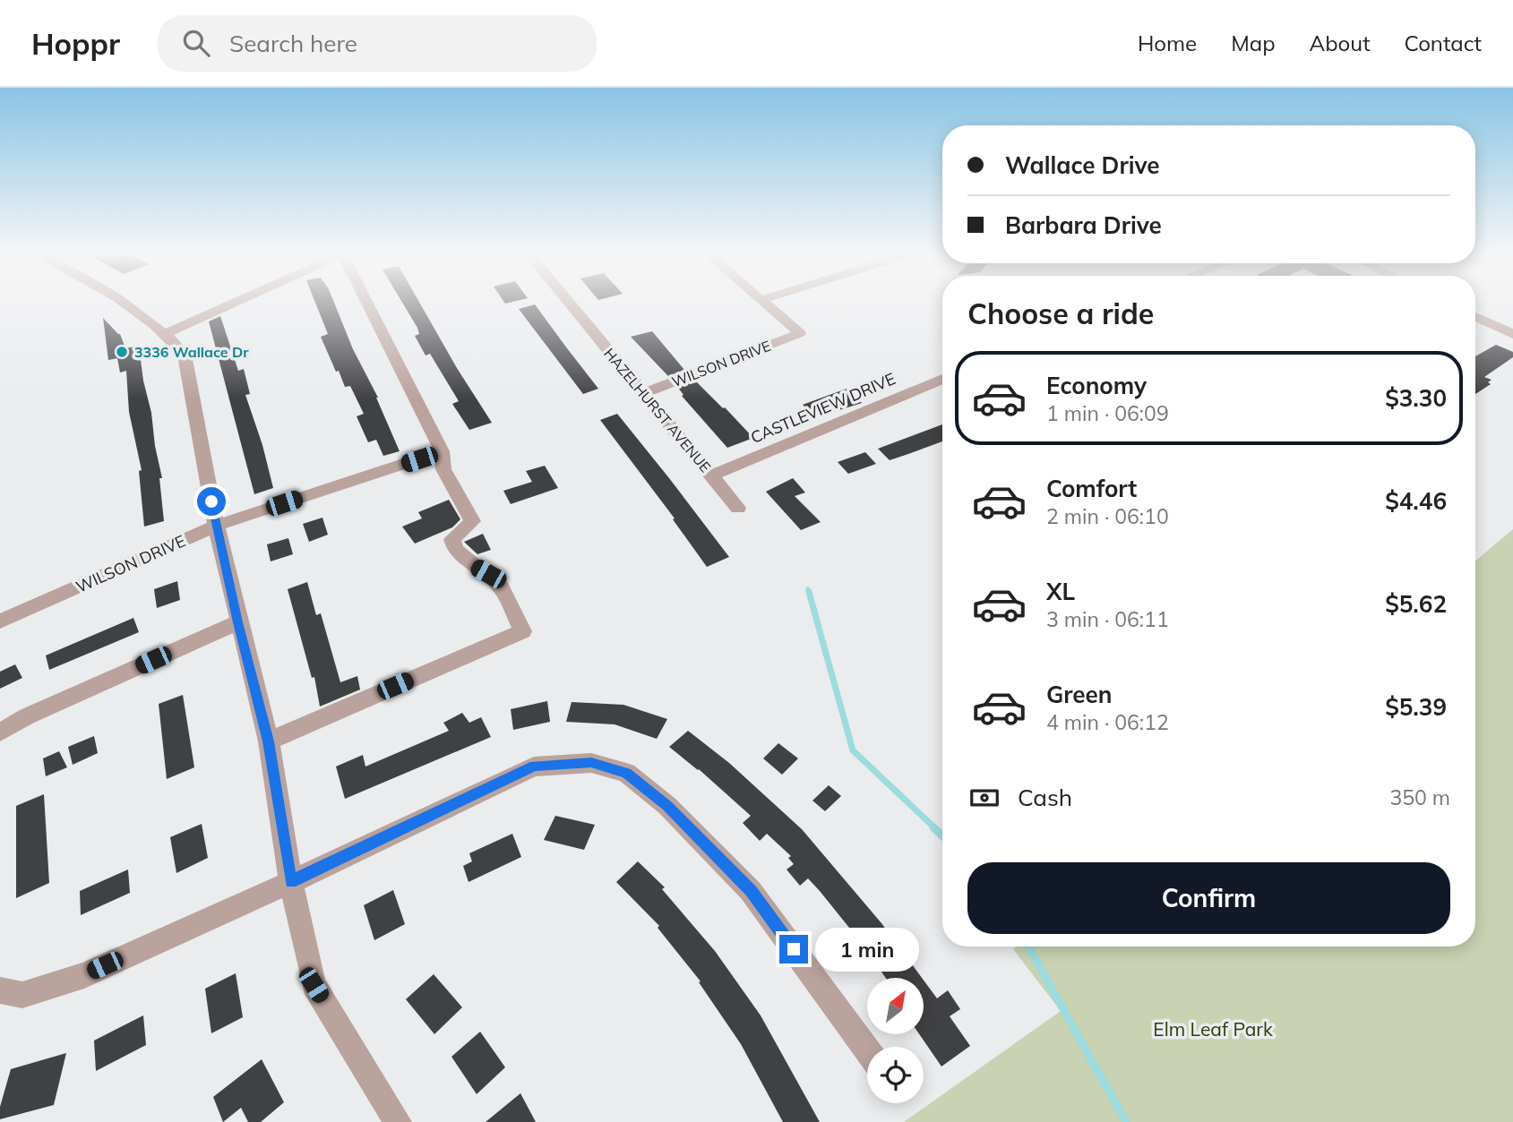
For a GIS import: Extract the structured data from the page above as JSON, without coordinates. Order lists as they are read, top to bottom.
{
  "streets": {
    "street": ["WILSON DRIVE", "CASTLEVIEW DRIVE", "HAZELHURST AVENUE"]
  },
  "crossings": [
    ["WILSON DRIVE", "HAZELHURST AVENUE"],
    ["CASTLEVIEW DRIVE", "HAZELHURST AVENUE"]
  ],
  "parks": ["Elm Leaf Park"],
  "places": ["3336 Wallace Dr"],
  "north": "top right",
  "page": {
    "header": "Hoppr",
    "search": "Search here",
    "nav": [
      "Home",
      "Map",
      "About",
      "Contact"
    ],
    "banner": ["Wallace Drive", "Barbara Drive"],
    "heading": "Choose a ride",
    "list": [
      {
        "name": "Economy",
        "note": "1 min · 06:09",
        "value": "$3.30"
      },
      {
        "name": "Comfort",
        "note": "2 min · 06:10",
        "value": "$4.46"
      },
      {
        "name": "XL",
        "note": "3 min · 06:11",
        "value": "$5.62"
      },
      {
        "name": "Green",
        "note": "4 min · 06:12",
        "value": "$5.39"
      }
    ],
    "pay": ["Cash", "350 m"],
    "buttons": "Confirm",
    "bubble": "1 min"
  }
}
